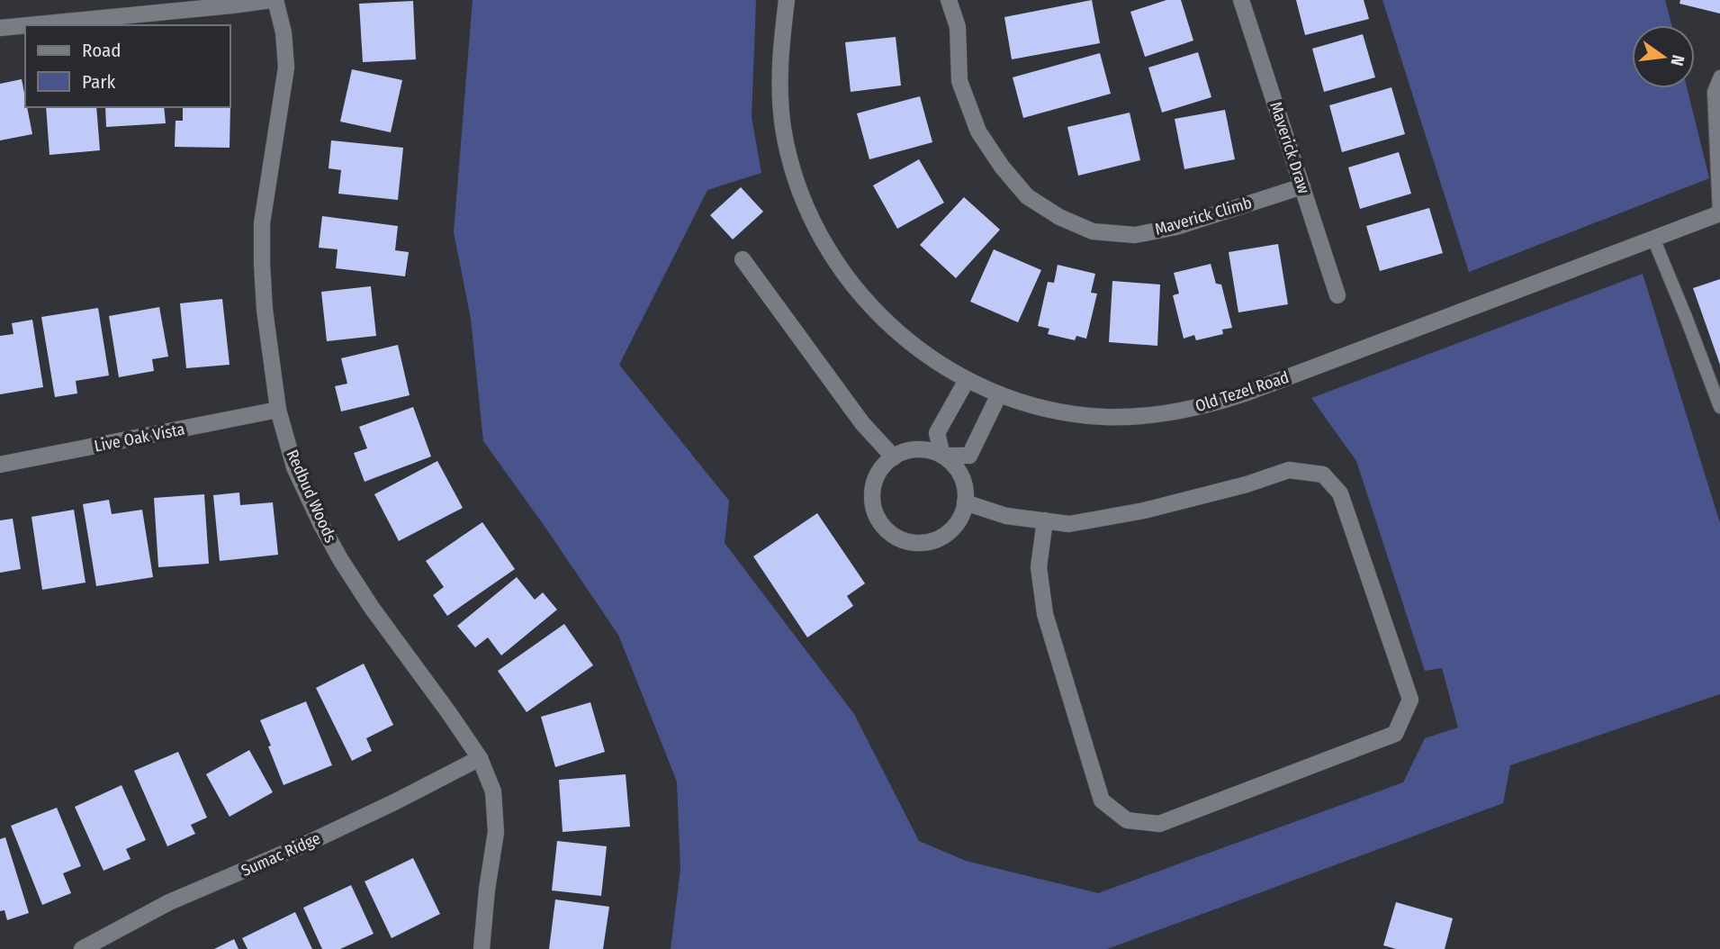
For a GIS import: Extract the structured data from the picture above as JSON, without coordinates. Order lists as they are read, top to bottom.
{
  "streets": {
    "street": [
      "Maverick Draw",
      "Maverick Climb",
      "Old Tezel Road",
      "Live Oak Vista",
      "Redbud Woods",
      "Sumac Ridge"
    ]
  },
  "crossings": [
    ["Maverick Draw", "Maverick Climb"],
    ["Live Oak Vista", "Redbud Woods"],
    ["Redbud Woods", "Sumac Ridge"]
  ],
  "legend": ["Road", "Park"],
  "north": "right"
}
